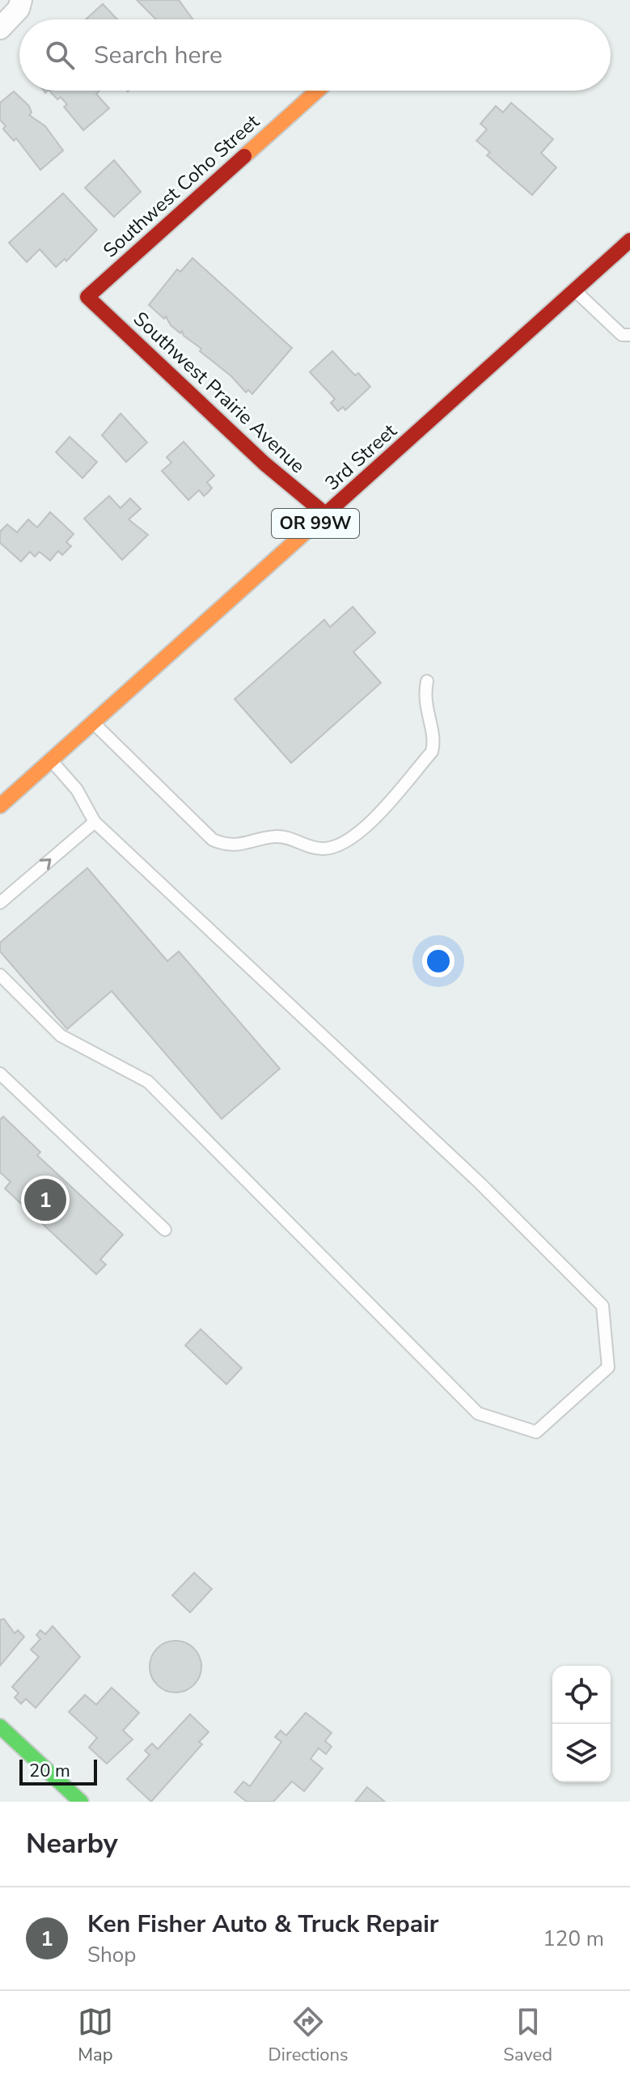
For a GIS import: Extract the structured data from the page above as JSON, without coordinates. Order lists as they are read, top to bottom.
{
  "streets": {
    "main road": [
      "Southwest Coho Street",
      "Southwest Prairie Avenue",
      "3rd Street",
      "OR 99W"
    ]
  },
  "crossings": [
    ["Southwest Coho Street", "Southwest Prairie Avenue"],
    ["Southwest Prairie Avenue", "3rd Street"]
  ],
  "scale_bar": "20 m",
  "page": {
    "search": "Search here",
    "pins": "1",
    "scale": "20 m",
    "heading": "Nearby",
    "list": [
      {
        "mark": "1",
        "name": "Ken Fisher Auto & Truck Repair",
        "note": "Shop",
        "value": "120 m"
      }
    ],
    "nav": ["Map", "Directions", "Saved"]
  }
}
